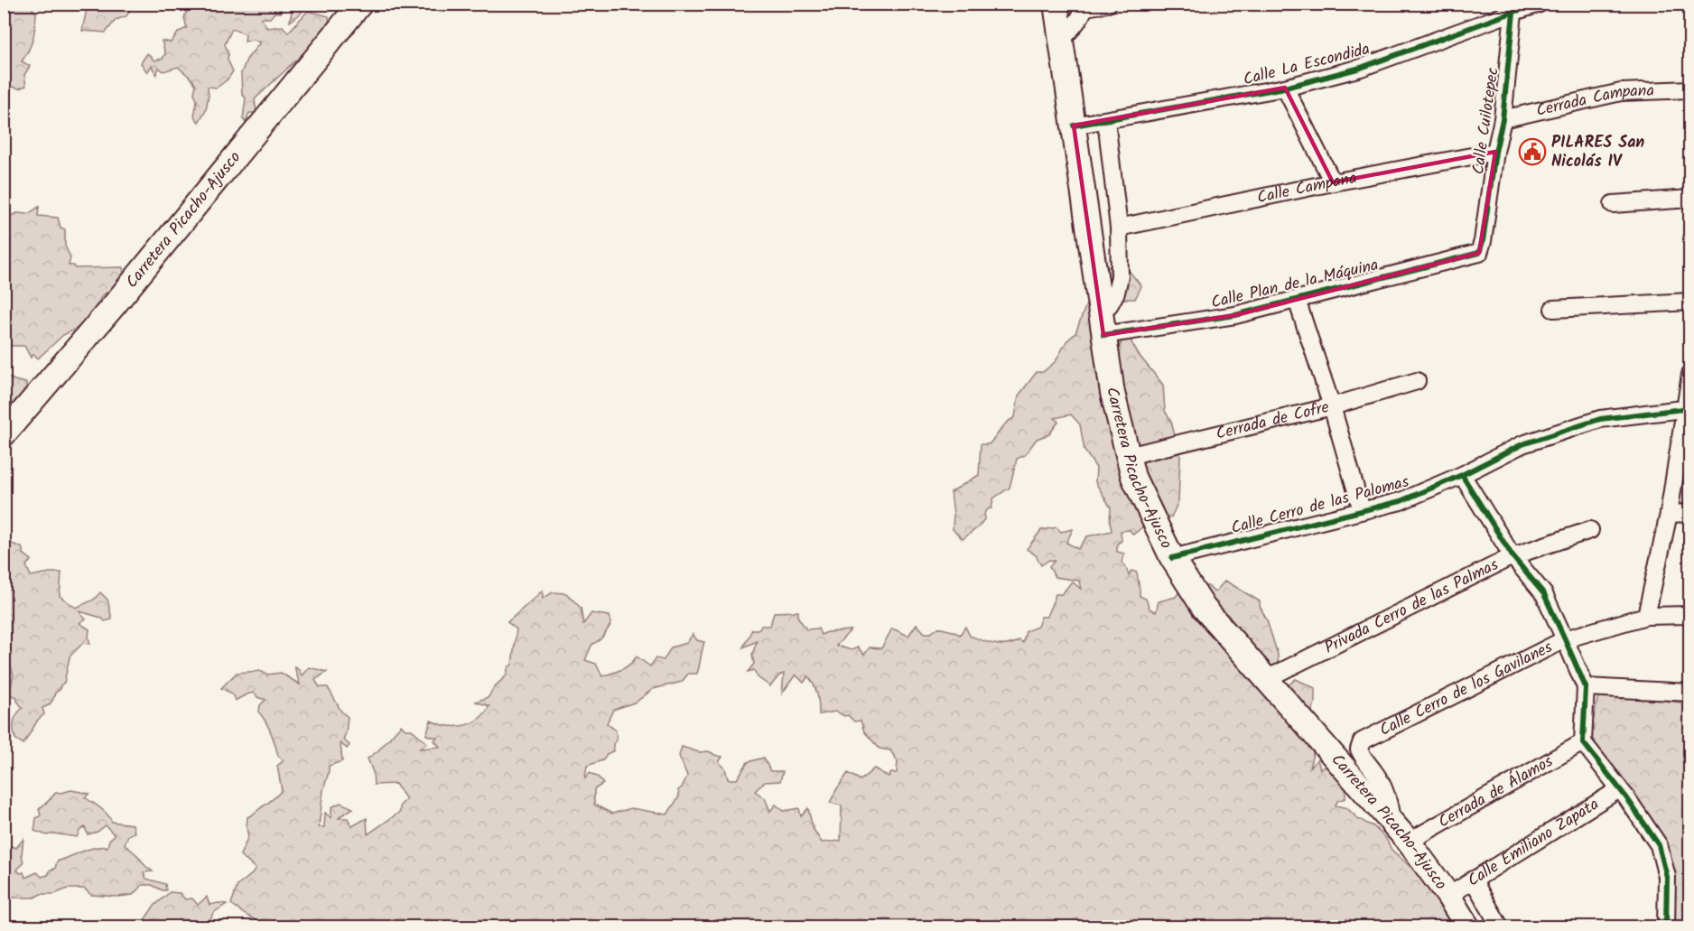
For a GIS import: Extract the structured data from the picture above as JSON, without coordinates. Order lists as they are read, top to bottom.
{
  "streets": {
    "main road": ["Carretera Picacho-Ajusco"],
    "street": [
      "Calle La Escondida",
      "Cerrada Campana",
      "Calle Cuilotepec",
      "Calle Campana",
      "Calle Plan de la Máquina",
      "Cerrada de Cofre",
      "Calle Cerro de las Palomas",
      "Privada Cerro de las Palmas",
      "Calle Cerro de los Gavilanes",
      "Cerrada de Álamos",
      "Calle Emiliano Zapata"
    ]
  },
  "crossings": [
    ["Calle La Escondida", "Calle Cuilotepec"],
    ["Calle La Escondida", "Carretera Picacho-Ajusco"],
    ["Cerrada Campana", "Calle Cuilotepec"],
    ["Calle Cuilotepec", "Calle Campana"],
    ["Calle Cuilotepec", "Calle Plan de la Máquina"],
    ["Carretera Picacho-Ajusco", "Calle Plan de la Máquina"],
    ["Carretera Picacho-Ajusco", "Cerrada de Cofre"],
    ["Carretera Picacho-Ajusco", "Calle Cerro de las Palomas"],
    ["Carretera Picacho-Ajusco", "Privada Cerro de las Palmas"],
    ["Carretera Picacho-Ajusco", "Calle Cerro de los Gavilanes"],
    ["Carretera Picacho-Ajusco", "Cerrada de Álamos"],
    ["Carretera Picacho-Ajusco", "Calle Emiliano Zapata"]
  ],
  "places": {
    "public building": ["PILARES San Nicolás IV"]
  }
}
